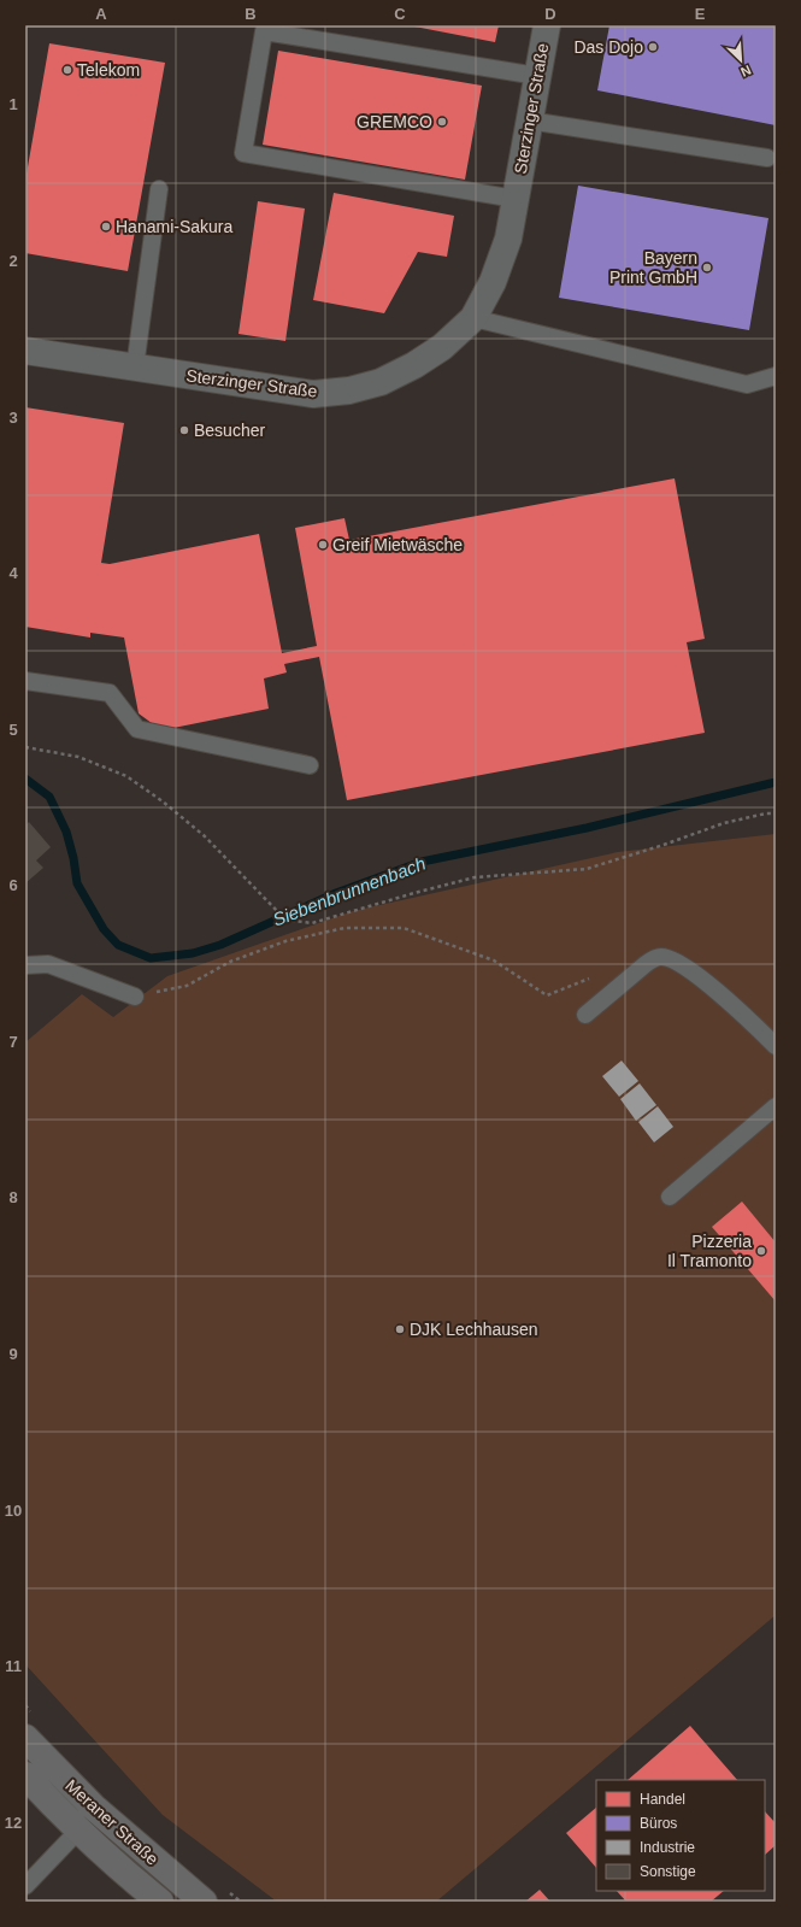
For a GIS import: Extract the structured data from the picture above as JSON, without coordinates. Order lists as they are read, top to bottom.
{
  "streets": {
    "main road": ["Meraner Straße"],
    "street": ["Sterzinger Straße"]
  },
  "water": ["Siebenbrunnenbach"],
  "places": [
    "Das Dojo",
    "Telekom",
    "GREMCO",
    "Hanami-Sakura",
    "Bayern Print GmbH",
    "Besucher",
    "Greif Mietwäsche",
    "Pizzeria Il Tramonto",
    "DJK Lechhausen"
  ],
  "legend": [
    "Handel",
    "Büros",
    "Industrie",
    "Sonstige"
  ],
  "north": "bottom right",
  "grid": {
    "columns": [
      "A",
      "B",
      "C",
      "D",
      "E"
    ],
    "rows": [
      "1",
      "2",
      "3",
      "4",
      "5",
      "6",
      "7",
      "8",
      "9",
      "10",
      "11",
      "12"
    ]
  }
}
